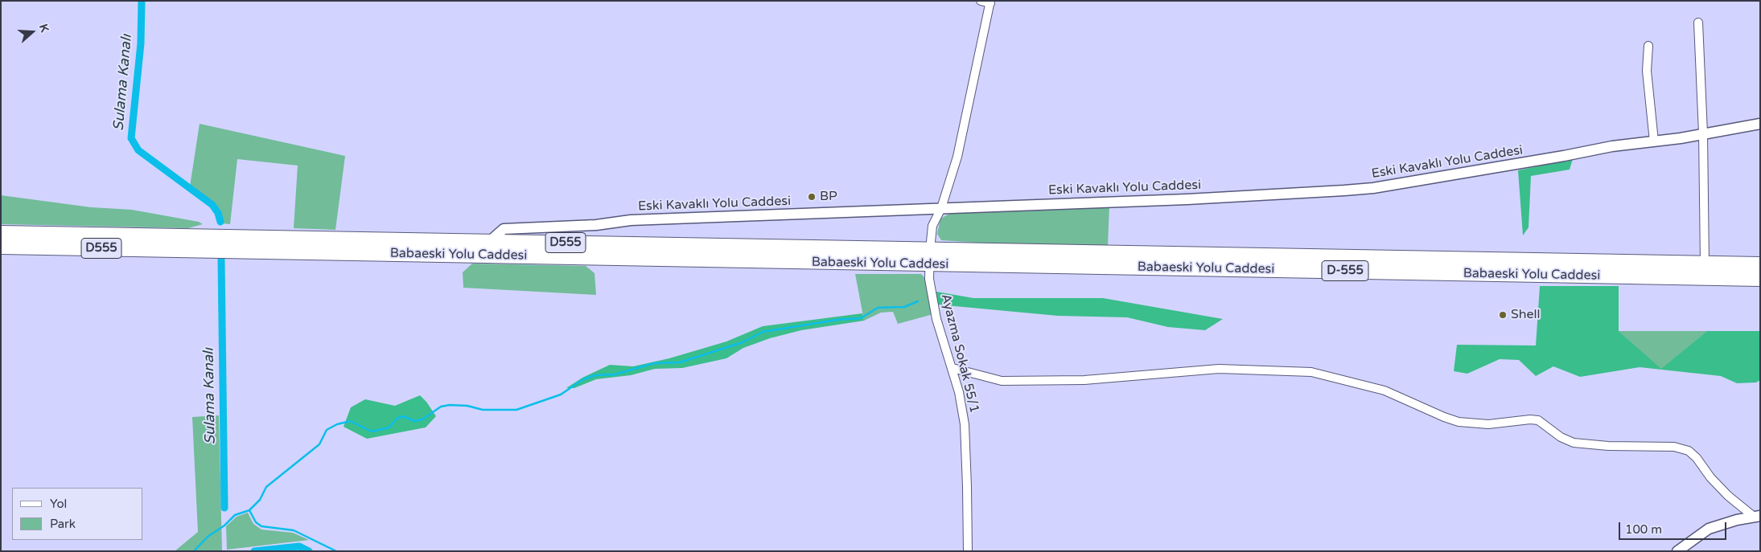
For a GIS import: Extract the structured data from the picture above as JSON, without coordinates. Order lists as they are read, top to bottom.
{
  "streets": {
    "highway": ["D555", "Babaeski Yolu Caddesi", "D-555"],
    "street": ["Eski Kavaklı Yolu Caddesi", "Ayazma Sokak 55/1"]
  },
  "crossings": [
    ["Eski Kavaklı Yolu Caddesi", "Babaeski Yolu Caddesi"],
    ["Eski Kavaklı Yolu Caddesi", "Ayazma Sokak 55/1"],
    ["Babaeski Yolu Caddesi", "Ayazma Sokak 55/1"]
  ],
  "water": ["Sulama Kanalı"],
  "places": ["BP", "Shell"],
  "legend": ["Yol", "Park"],
  "scale_bar": "100 m",
  "north": "right"
}
